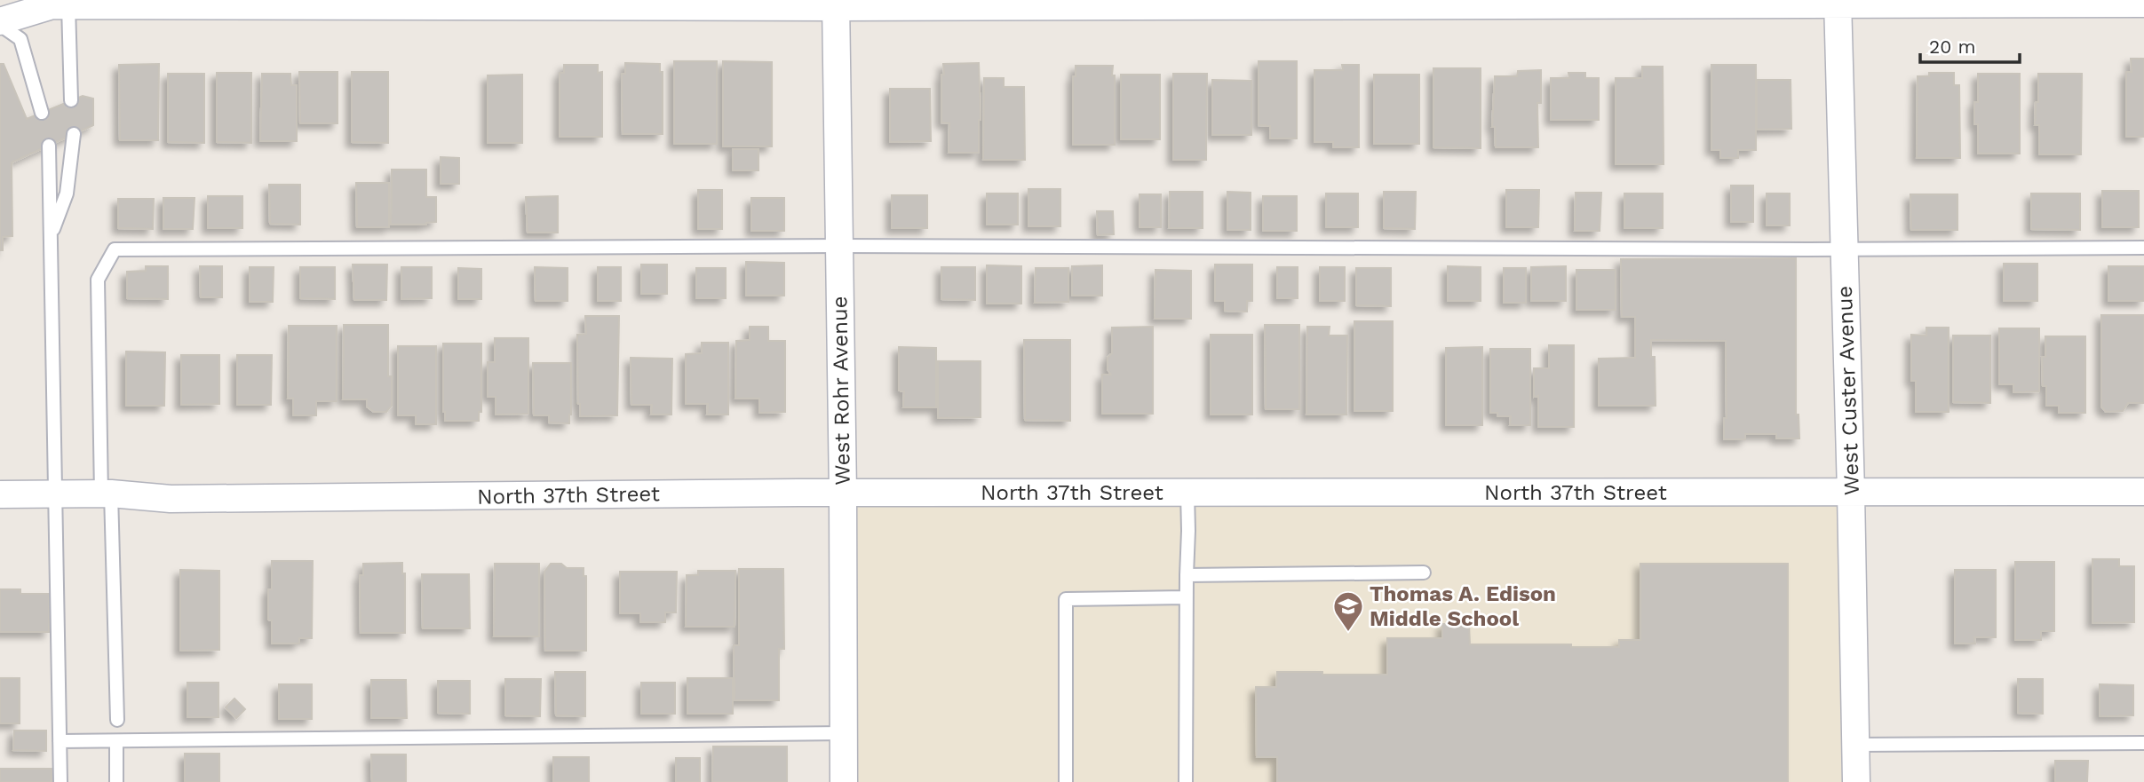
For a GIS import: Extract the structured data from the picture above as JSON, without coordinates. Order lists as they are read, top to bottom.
{
  "streets": {
    "street": ["West Rohr Avenue", "West Custer Avenue", "North 37th Street"]
  },
  "crossings": [
    ["West Rohr Avenue", "North 37th Street"],
    ["West Custer Avenue", "North 37th Street"]
  ],
  "places": {
    "school or university": ["Thomas A. Edison Middle School"]
  },
  "scale_bar": "20 m"
}
